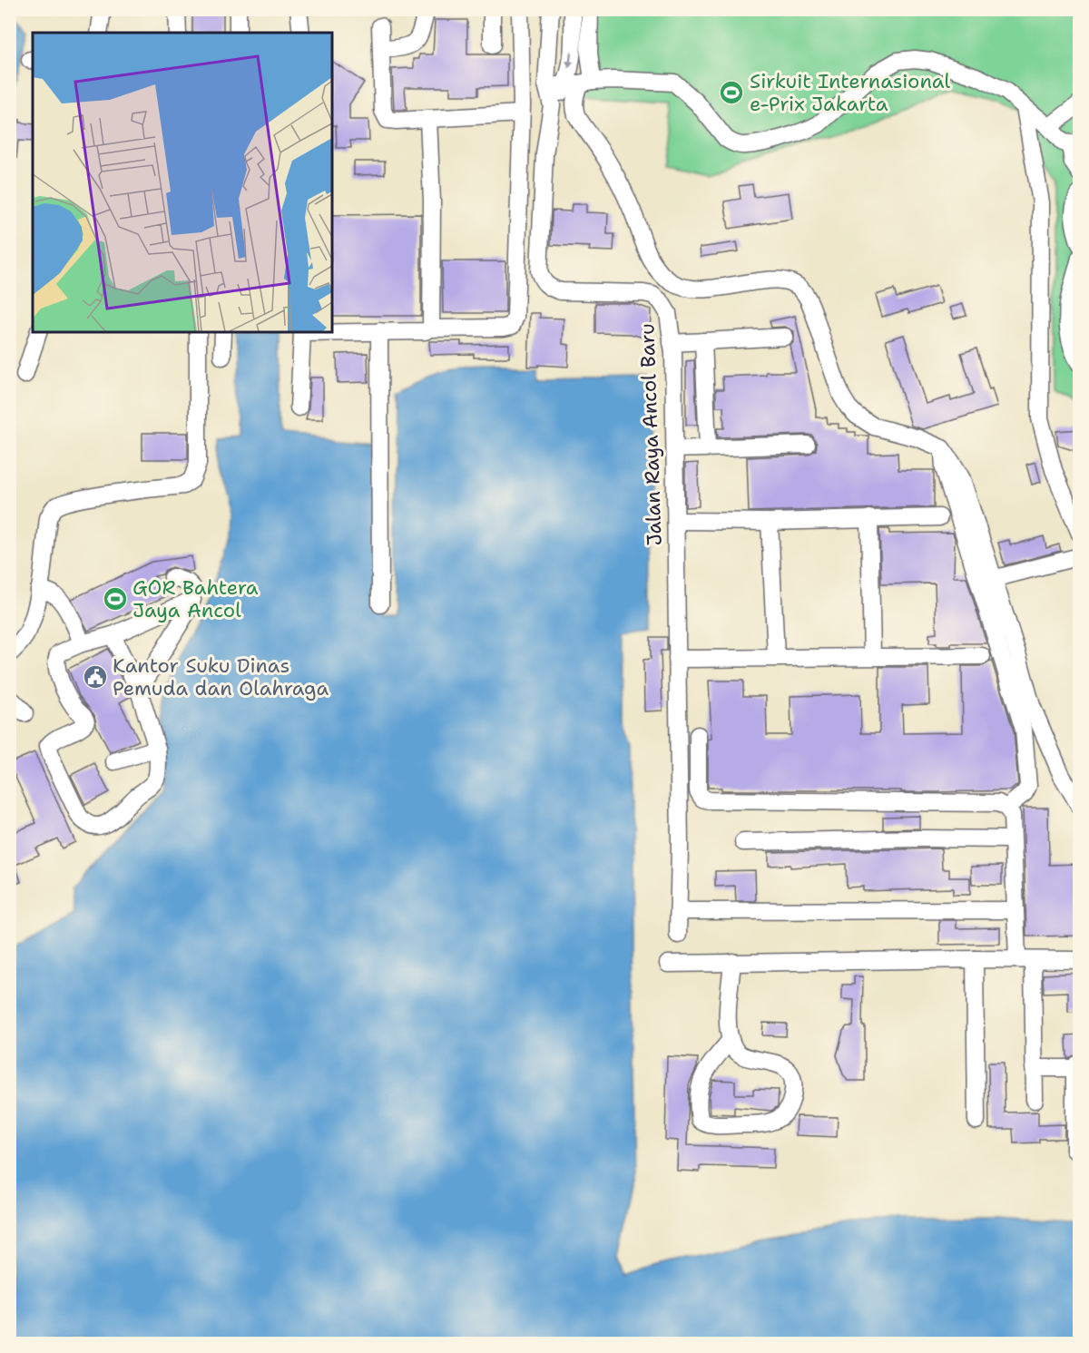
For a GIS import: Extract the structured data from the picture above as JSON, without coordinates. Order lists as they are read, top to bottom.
{
  "streets": {
    "lane": ["Jalan Raya Ancol Baru"]
  },
  "places": {
    "sports": ["Sirkuit Internasional e-Prix Jakarta", "GOR Bahtera Jaya Ancol"],
    "public building": ["Kantor Suku Dinas Pemuda dan Olahraga"]
  }
}
